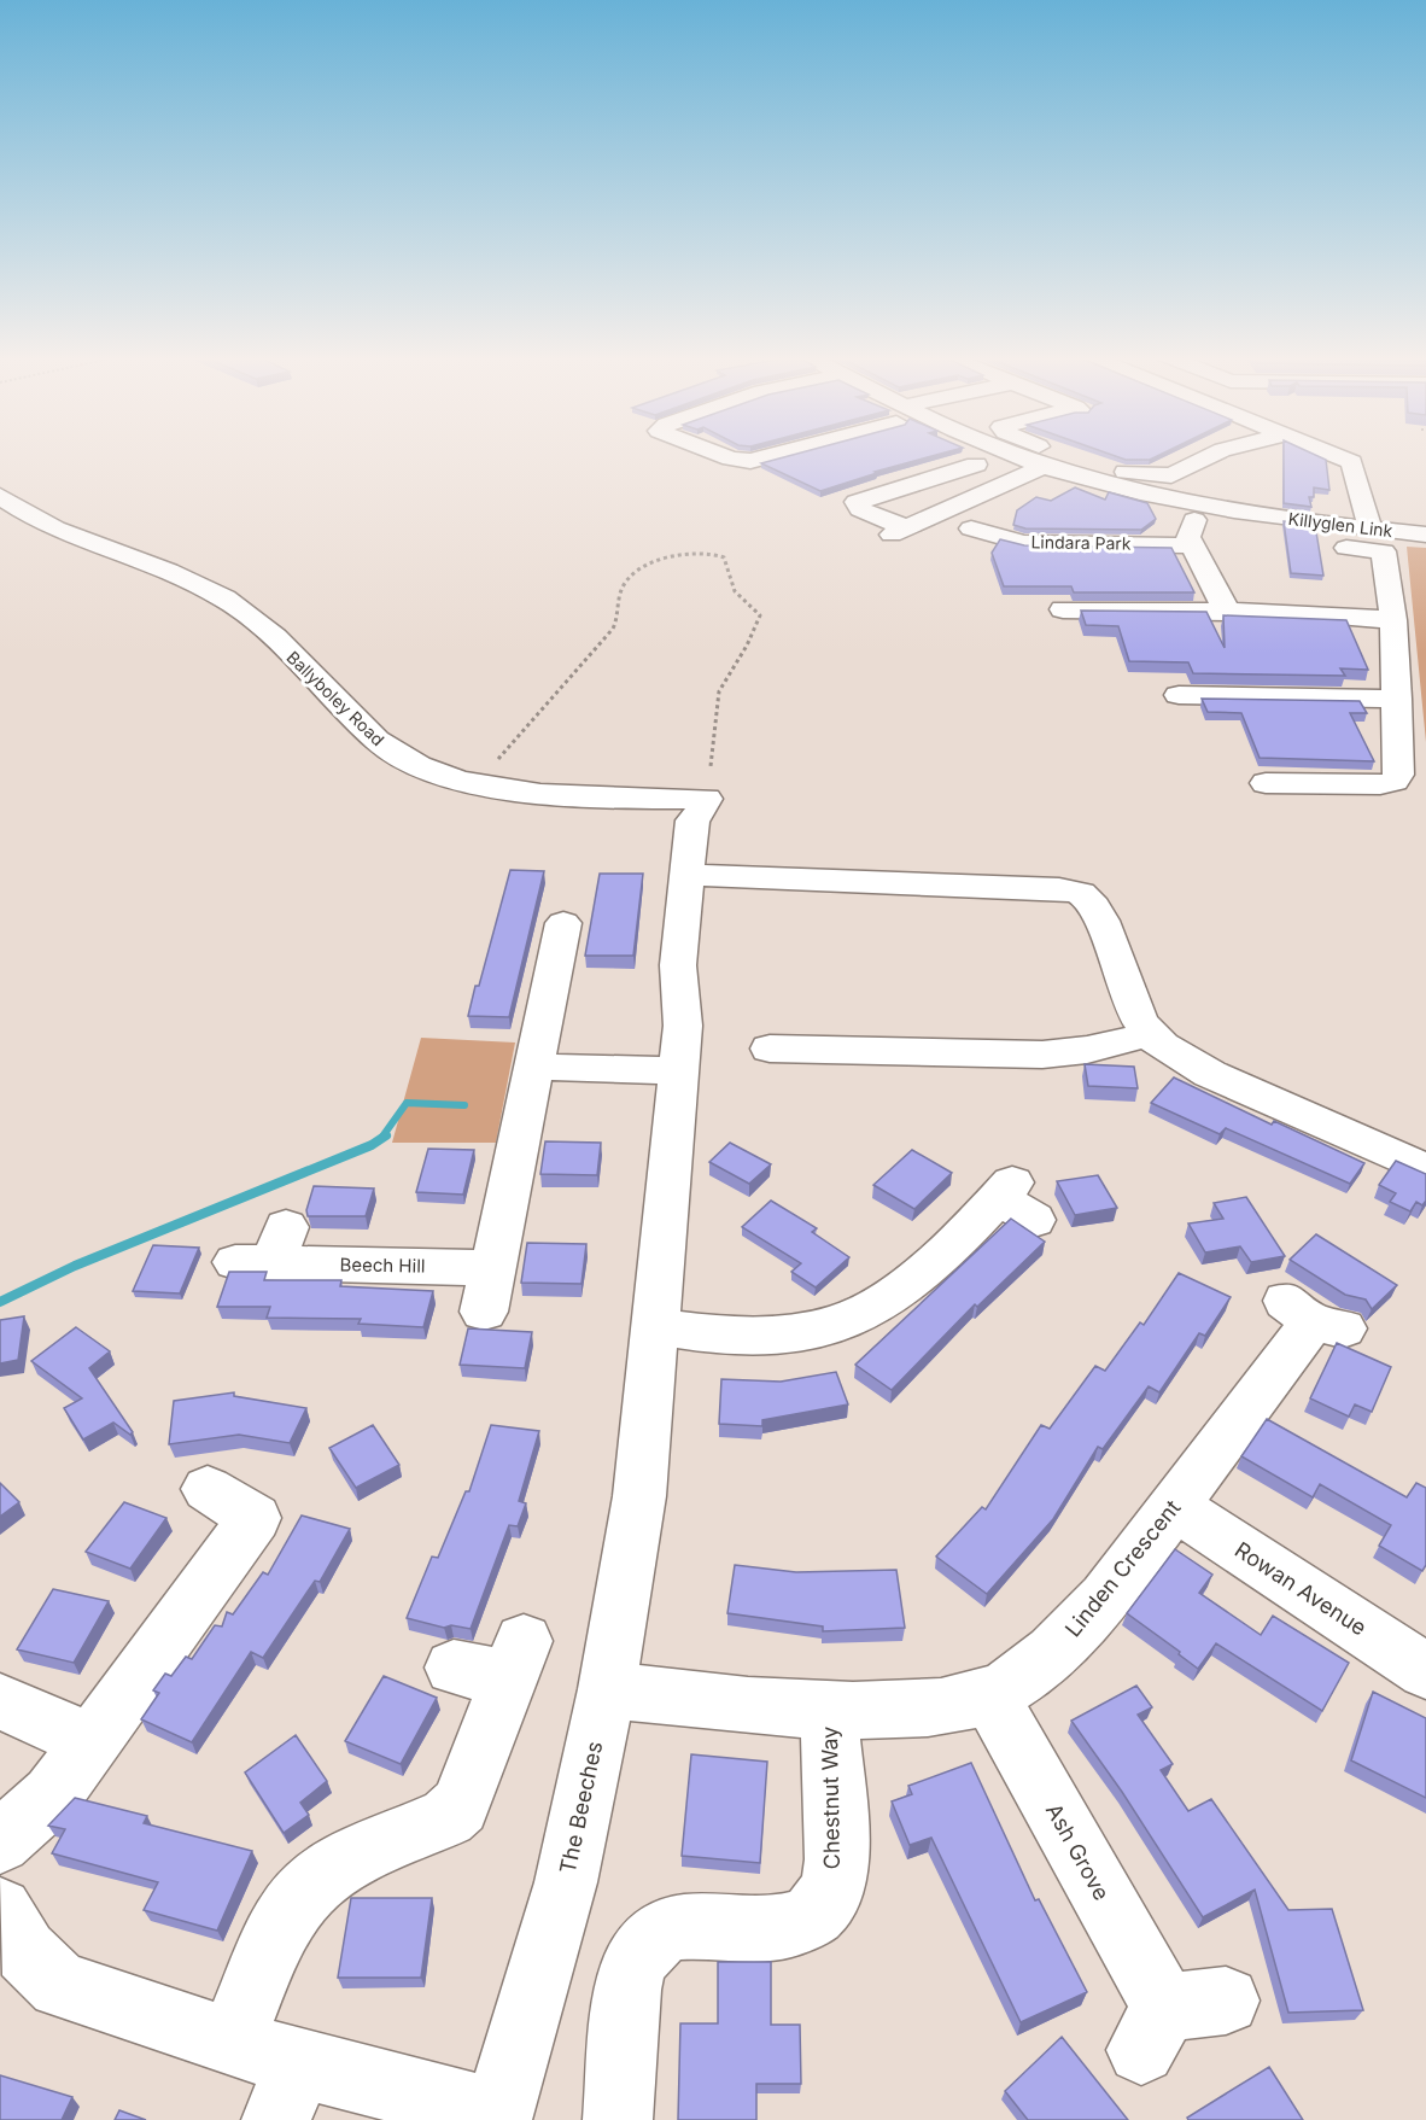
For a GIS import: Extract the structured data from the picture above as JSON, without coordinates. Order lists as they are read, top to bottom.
{
  "streets": {
    "street": [
      "Killyglen Link",
      "Lindara Park",
      "Ballyboley Road",
      "Beech Hill",
      "Linden Crescent",
      "Rowan Avenue",
      "Chestnut Way",
      "The Beeches",
      "Ash Grove"
    ]
  },
  "crossings": [
    ["Killyglen Link", "Lindara Park"],
    ["Ballyboley Road", "The Beeches"],
    ["Linden Crescent", "Rowan Avenue"],
    ["Linden Crescent", "Chestnut Way"],
    ["Linden Crescent", "The Beeches"],
    ["Linden Crescent", "Ash Grove"]
  ]
}
